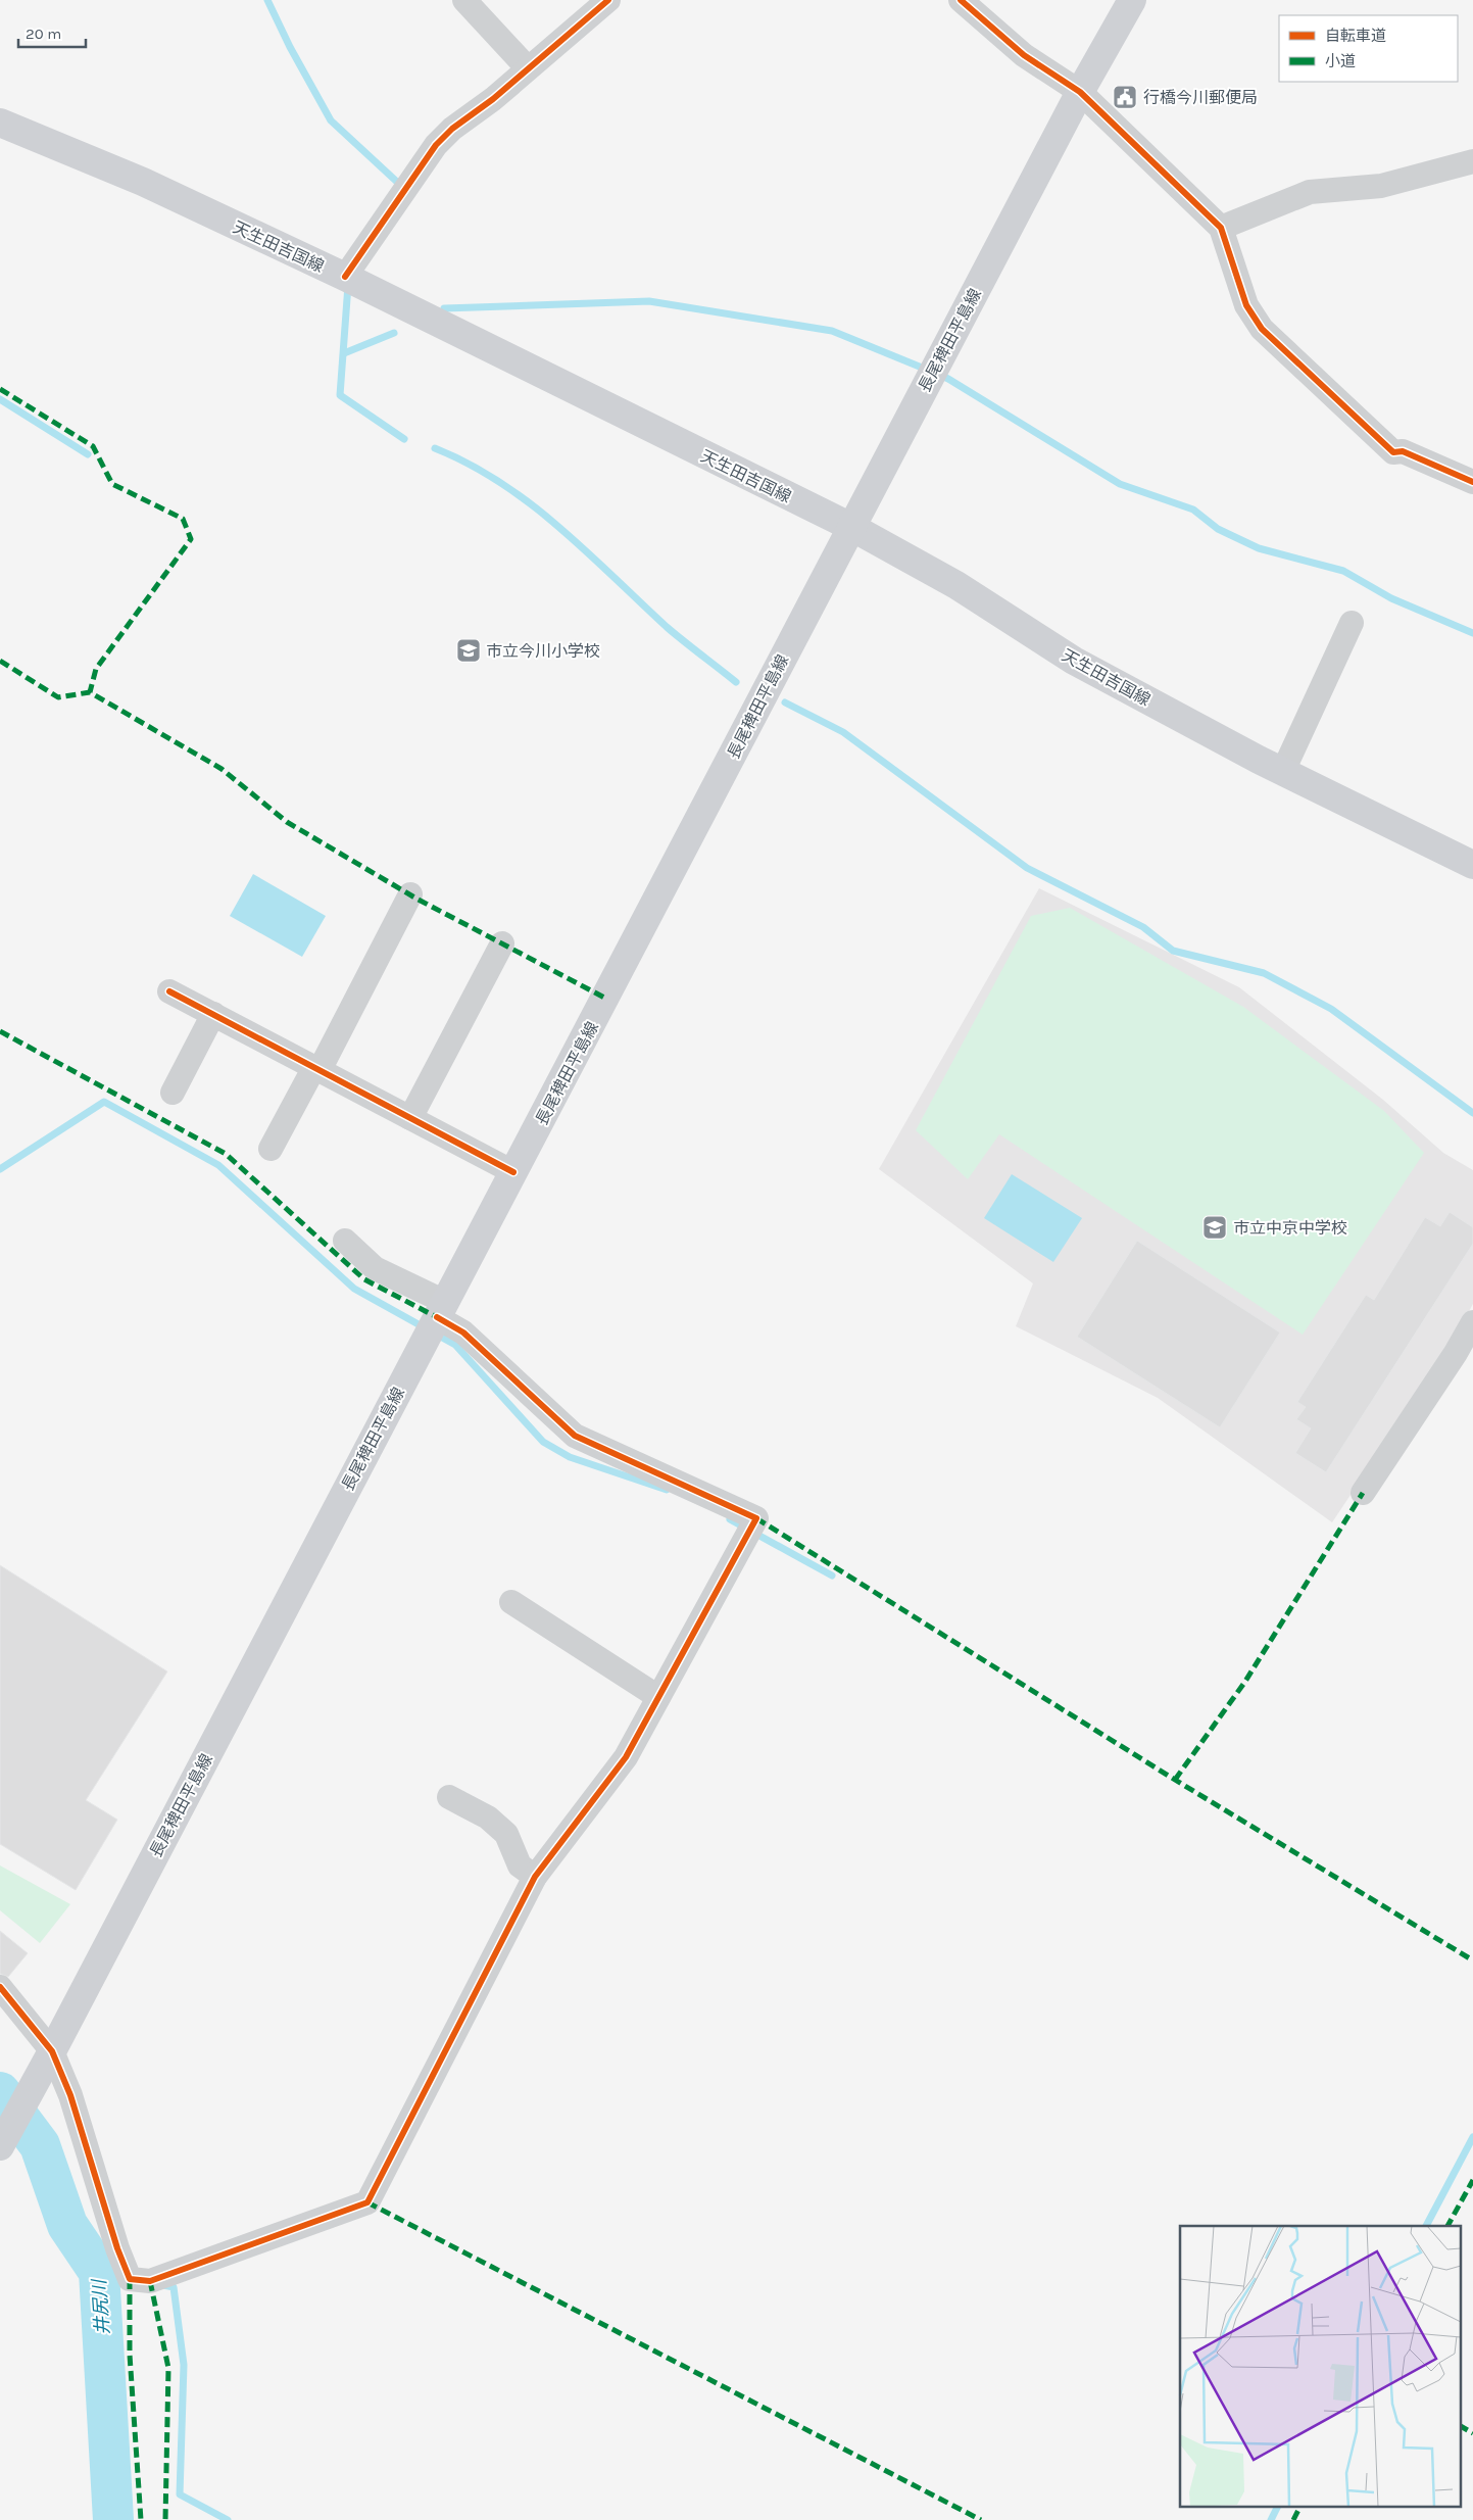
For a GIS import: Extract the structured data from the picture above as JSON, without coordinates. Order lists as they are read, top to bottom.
{
  "streets": {
    "main road": ["天生田吉国線", "長尾稗田平島線"]
  },
  "crossings": [
    ["天生田吉国線", "長尾稗田平島線"]
  ],
  "water": ["井尻川"],
  "places": {
    "public building": ["行橋今川郵便局"],
    "school or university": ["市立今川小学校", "市立中京中学校"]
  },
  "legend": ["自転車道", "小道"],
  "scale_bar": "20 m"
}
